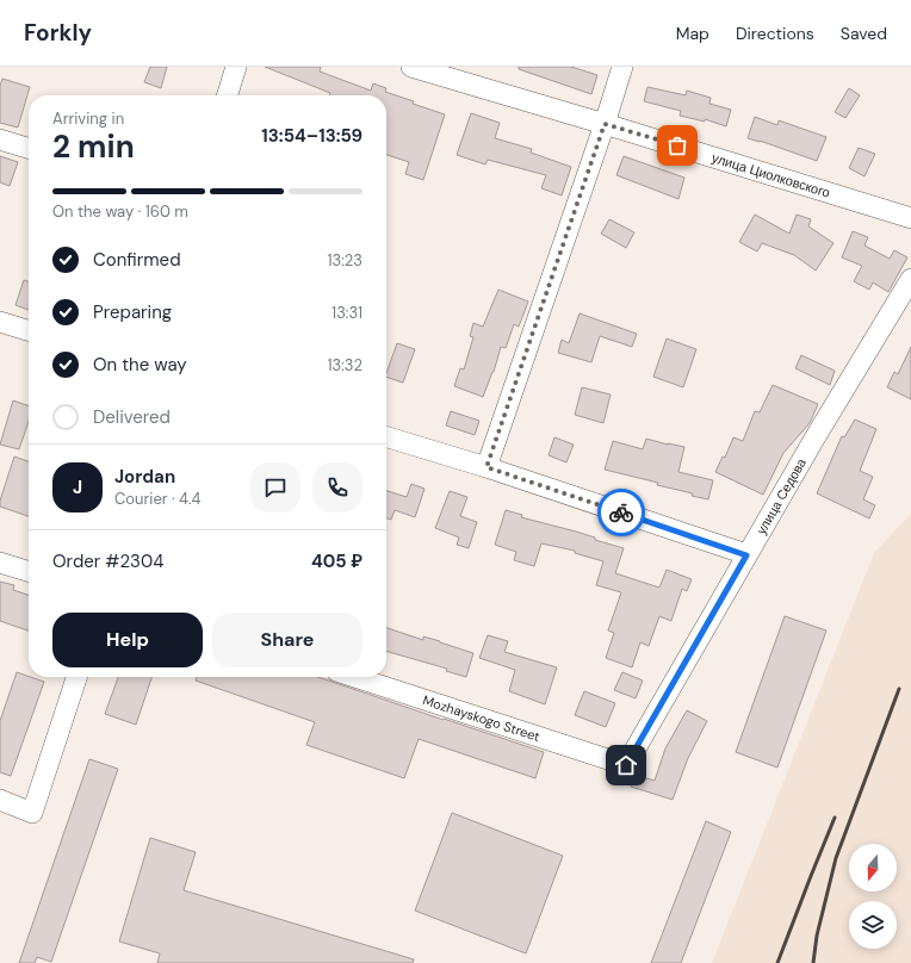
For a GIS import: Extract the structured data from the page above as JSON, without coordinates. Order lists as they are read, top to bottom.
{
  "streets": {
    "street": ["улица Циолковского", "улица Седова", "Mozhayskogo Street"]
  },
  "crossings": [
    ["улица Седова", "Mozhayskogo Street"]
  ],
  "north": "bottom",
  "page": {
    "header": "Forkly",
    "nav": ["Map", "Directions", "Saved"],
    "heading": ["2 min", "Arriving in", "13:54–13:59"],
    "panel": [
      "Jordan",
      "Courier · 4.4",
      "Order #2304",
      "405 ₽"
    ],
    "bar": "On the way · 160 m",
    "list": [
      ["Confirmed", "13:23"],
      ["Preparing", "13:31"],
      ["On the way", "13:32"],
      "Delivered"
    ],
    "round": "J",
    "buttons": ["Help", "Share"]
  }
}
